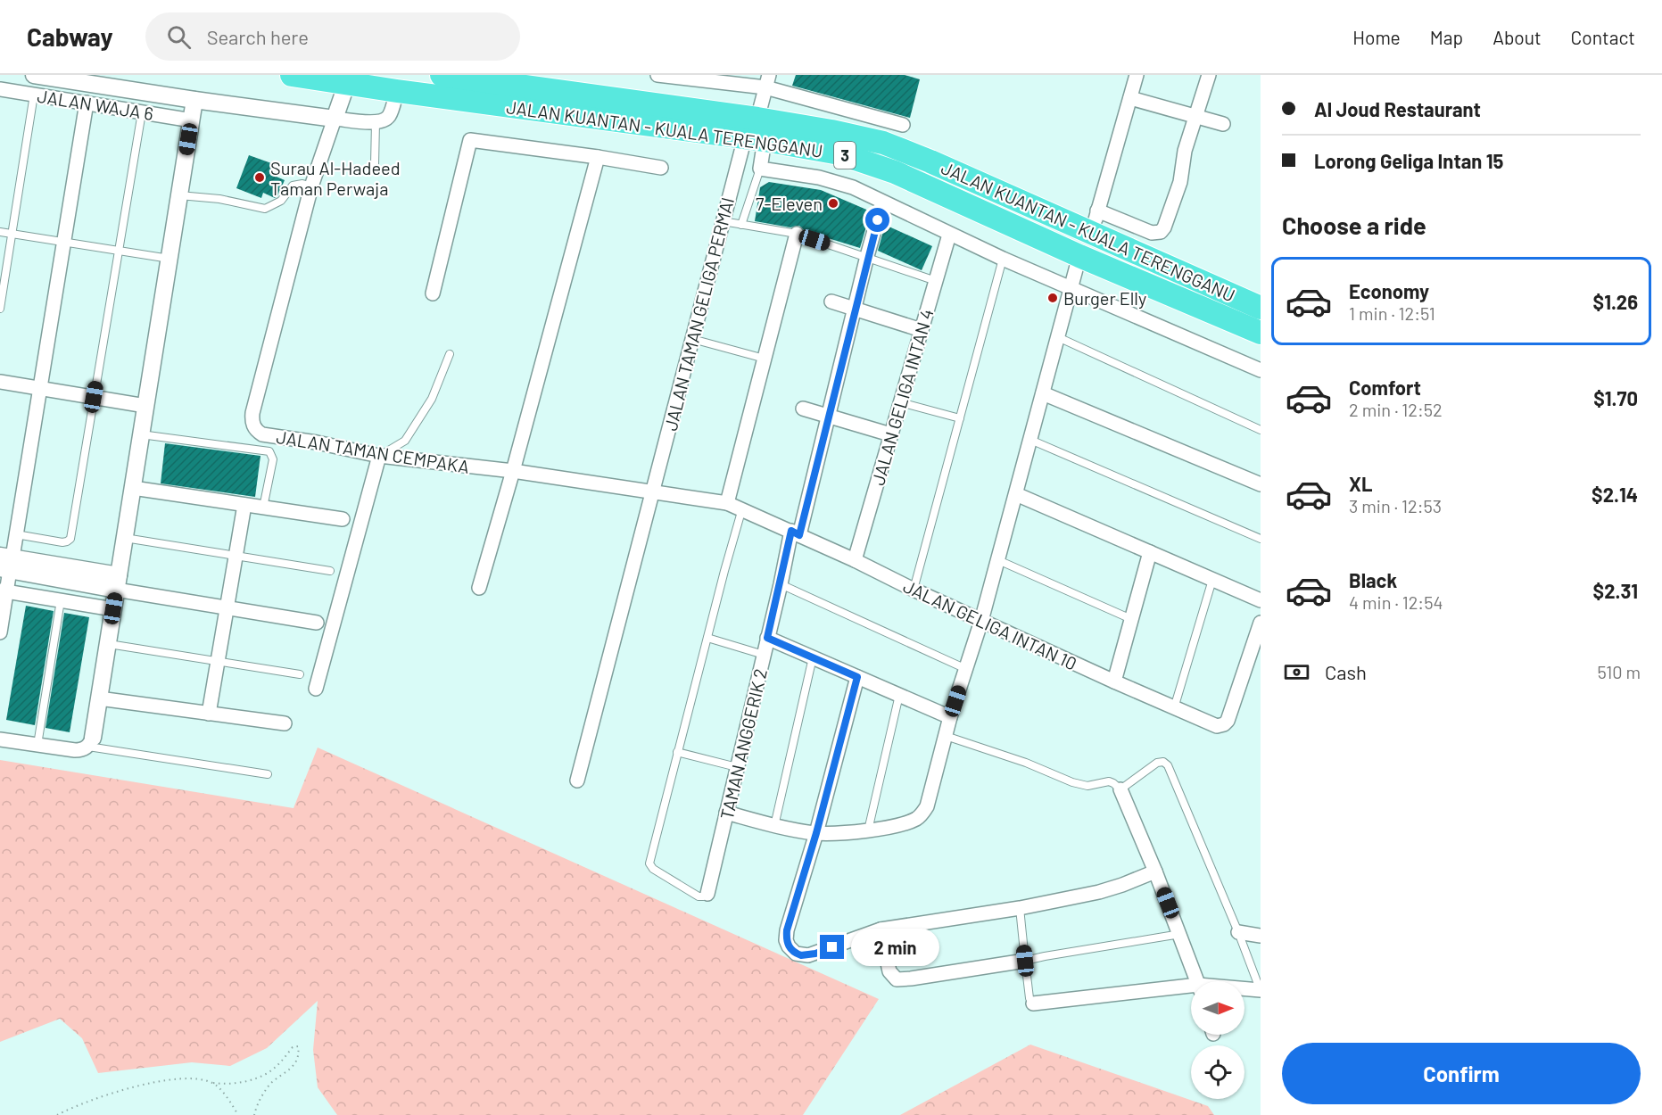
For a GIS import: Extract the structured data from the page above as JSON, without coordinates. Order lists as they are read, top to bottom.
{
  "streets": {
    "highway": ["JALAN KUANTAN - KUALA TERENGGANU", "3"],
    "street": [
      "JALAN WAJA 6",
      "JALAN TAMAN GELIGA PERMAI",
      "JALAN GELIGA INTAN 4",
      "JALAN TAMAN CEMPAKA",
      "JALAN GELIGA INTAN 10",
      "TAMAN ANGGERIK 2"
    ]
  },
  "crossings": [
    ["JALAN KUANTAN - KUALA TERENGGANU", "JALAN TAMAN GELIGA PERMAI"],
    ["JALAN TAMAN GELIGA PERMAI", "JALAN TAMAN CEMPAKA"],
    ["JALAN TAMAN GELIGA PERMAI", "JALAN GELIGA INTAN 10"],
    ["JALAN GELIGA INTAN 4", "JALAN GELIGA INTAN 10"],
    ["JALAN TAMAN CEMPAKA", "JALAN GELIGA INTAN 10"],
    ["JALAN GELIGA INTAN 10", "TAMAN ANGGERIK 2"]
  ],
  "places": ["Surau Al-Hadeed Taman Perwaja", "7-Eleven", "Burger Elly"],
  "north": "right",
  "page": {
    "header": "Cabway",
    "search": "Search here",
    "nav": [
      "Home",
      "Map",
      "About",
      "Contact"
    ],
    "banner": ["Al Joud Restaurant", "Lorong Geliga Intan 15"],
    "heading": "Choose a ride",
    "list": [
      {
        "name": "Economy",
        "note": "1 min · 12:51",
        "value": "$1.26"
      },
      {
        "name": "Comfort",
        "note": "2 min · 12:52",
        "value": "$1.70"
      },
      {
        "name": "XL",
        "note": "3 min · 12:53",
        "value": "$2.14"
      },
      {
        "name": "Black",
        "note": "4 min · 12:54",
        "value": "$2.31"
      }
    ],
    "pay": ["Cash", "510 m"],
    "bubble": "2 min",
    "buttons": "Confirm"
  }
}
